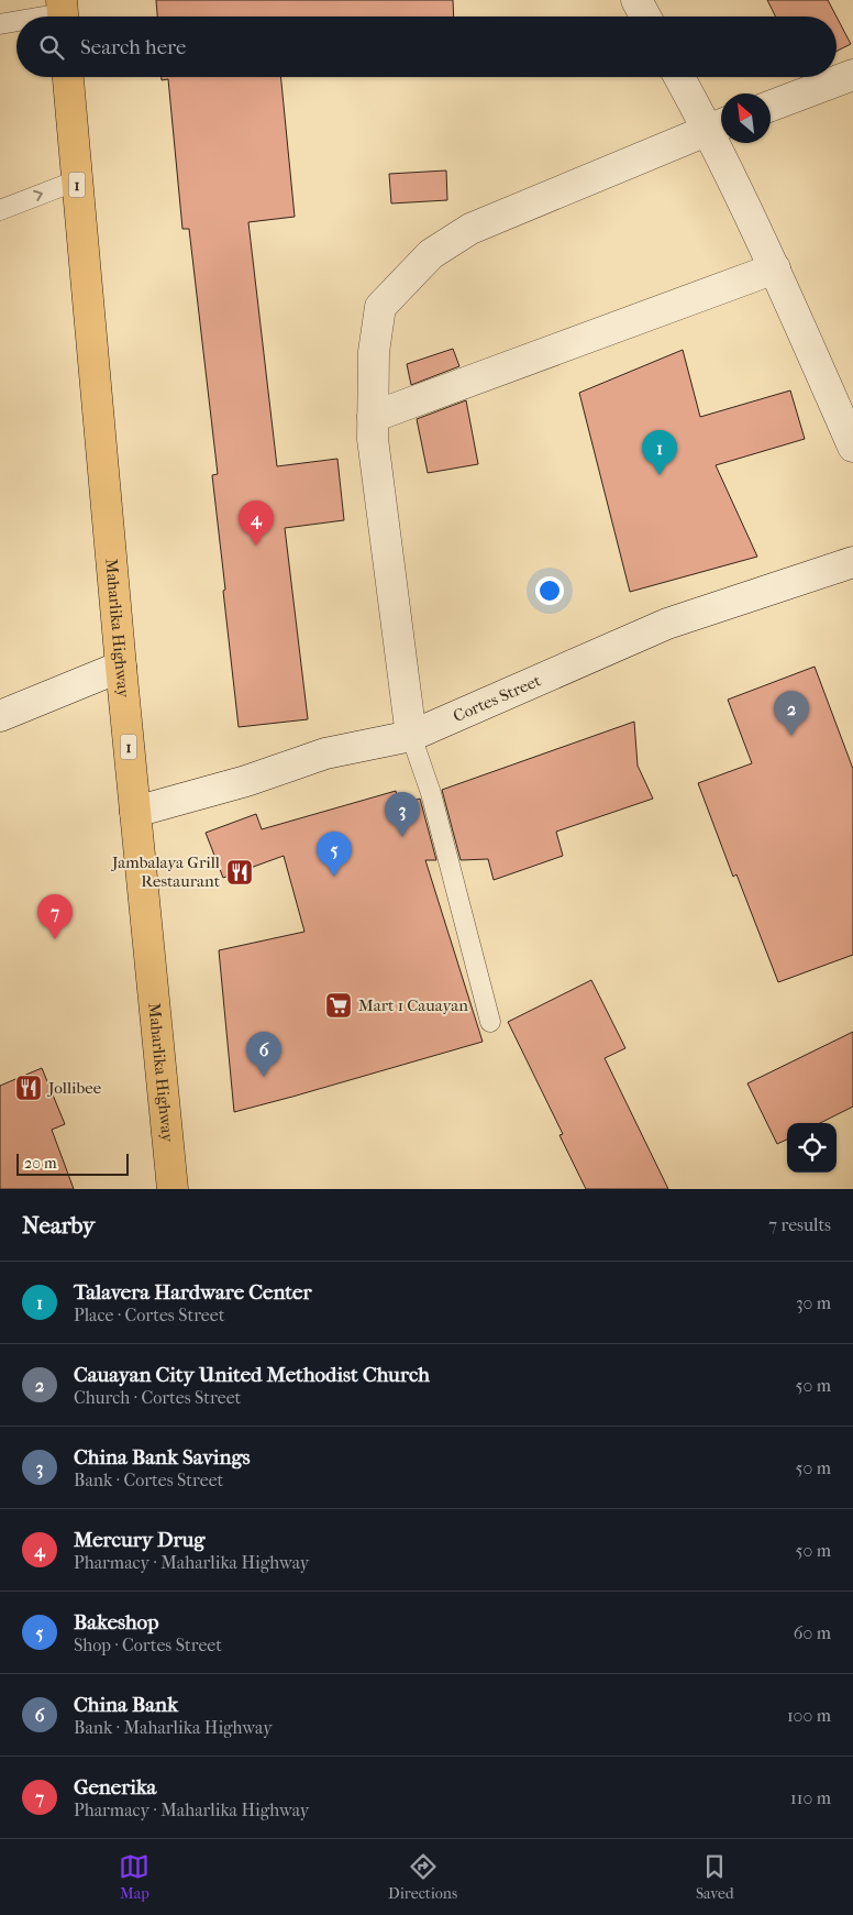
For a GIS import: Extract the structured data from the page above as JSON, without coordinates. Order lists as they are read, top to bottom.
{
  "streets": {
    "main road": ["1", "Maharlika Highway"],
    "street": ["Cortes Street"]
  },
  "crossings": [
    ["Maharlika Highway", "Cortes Street"]
  ],
  "places": {
    "restaurant": ["Jambalaya Grill Restaurant", "Jollibee"],
    "supermarket": ["Mart 1 Cauayan"]
  },
  "scale_bar": "20 m",
  "north": "top left",
  "page": {
    "search": "Search here",
    "pins": [
      "1",
      "4",
      "2",
      "3",
      "5",
      "7",
      "6"
    ],
    "scale": "20 m",
    "heading": ["Nearby", "7 results"],
    "list": [
      {
        "mark": "1",
        "name": "Talavera Hardware Center",
        "note": "Place · Cortes Street",
        "value": "30 m"
      },
      {
        "mark": "2",
        "name": "Cauayan City United Methodist Church",
        "note": "Church · Cortes Street",
        "value": "50 m"
      },
      {
        "mark": "3",
        "name": "China Bank Savings",
        "note": "Bank · Cortes Street",
        "value": "50 m"
      },
      {
        "mark": "4",
        "name": "Mercury Drug",
        "note": "Pharmacy · Maharlika Highway",
        "value": "50 m"
      },
      {
        "mark": "5",
        "name": "Bakeshop",
        "note": "Shop · Cortes Street",
        "value": "60 m"
      },
      {
        "mark": "6",
        "name": "China Bank",
        "note": "Bank · Maharlika Highway",
        "value": "100 m"
      },
      {
        "mark": "7",
        "name": "Generika",
        "note": "Pharmacy · Maharlika Highway",
        "value": "110 m"
      }
    ],
    "nav": ["Map", "Directions", "Saved"]
  }
}
